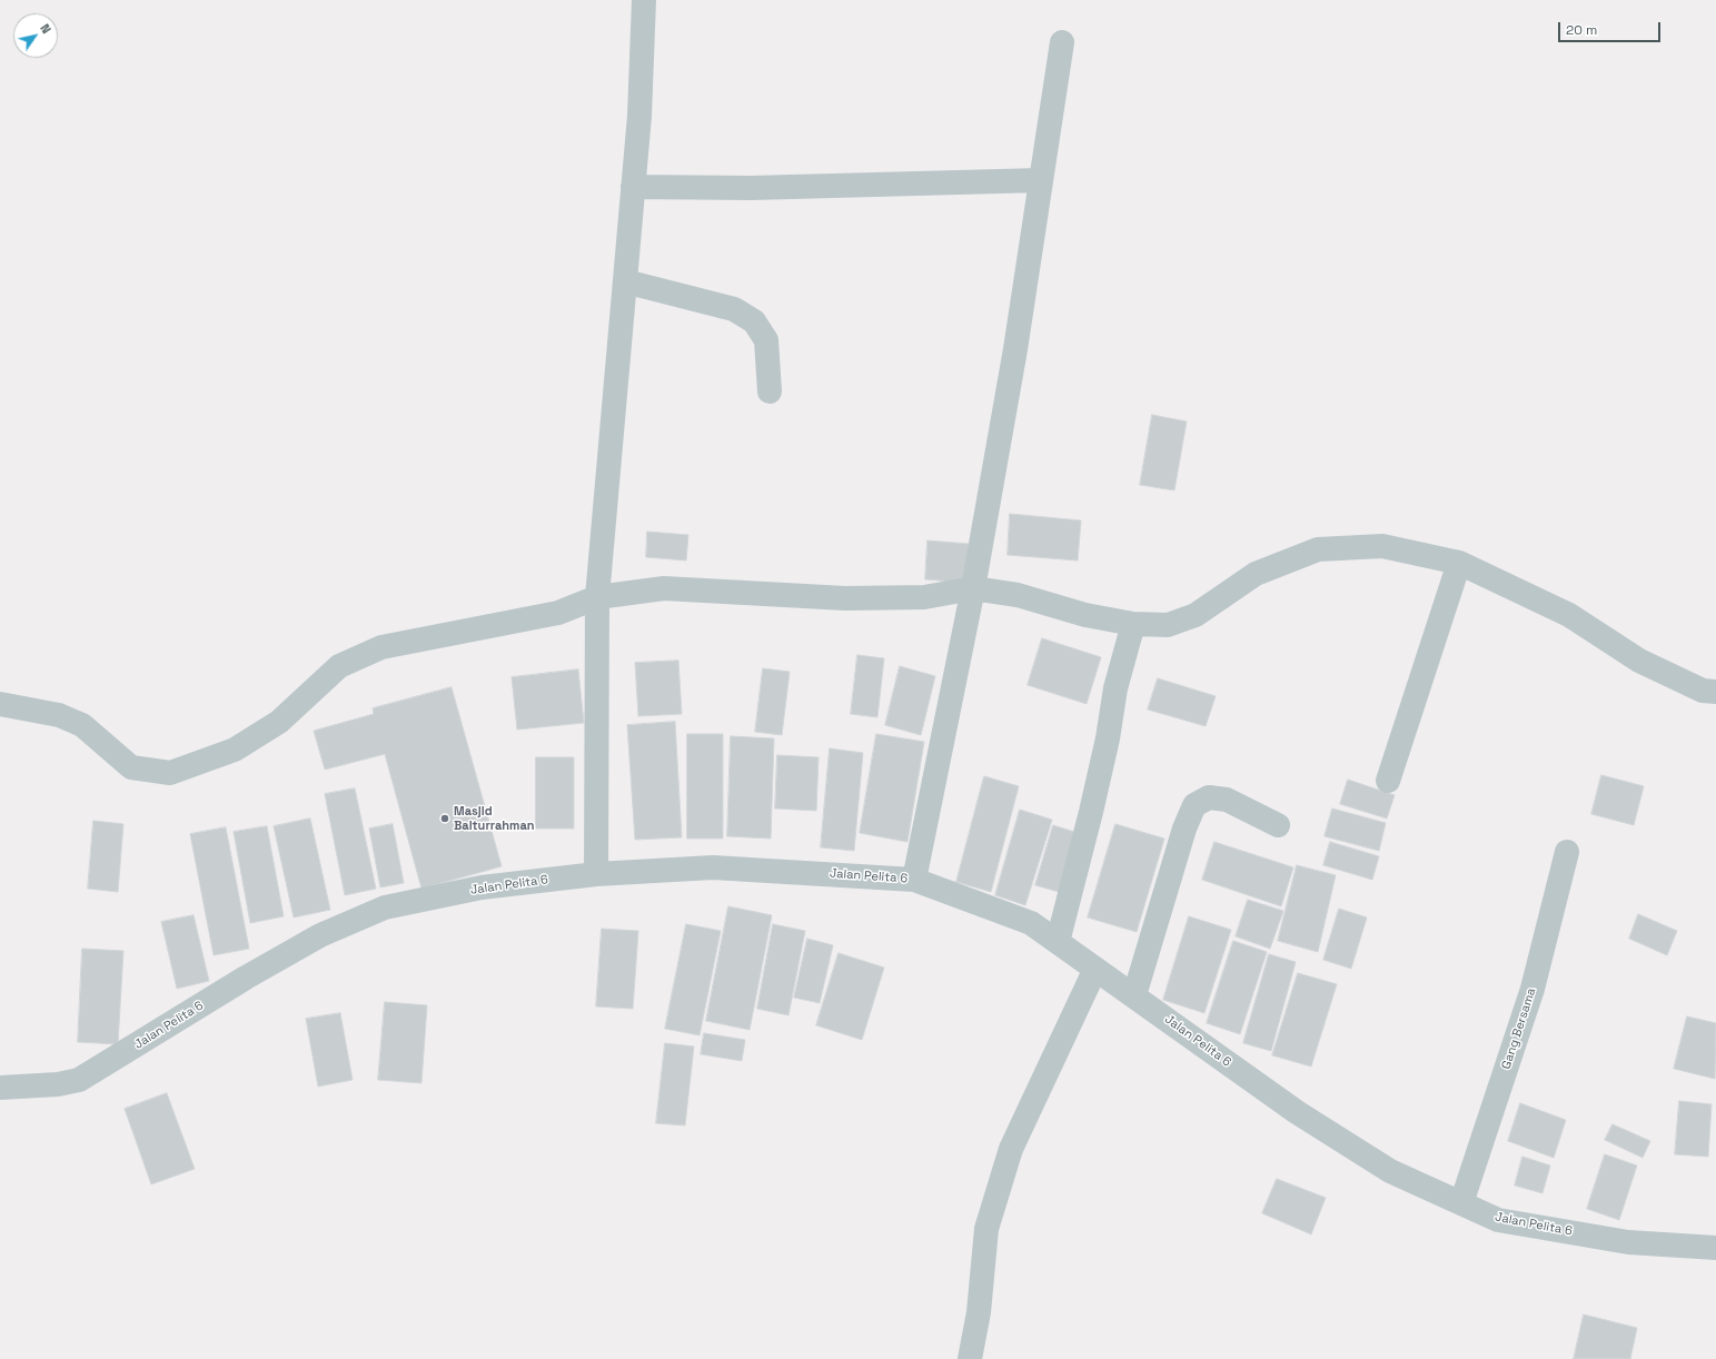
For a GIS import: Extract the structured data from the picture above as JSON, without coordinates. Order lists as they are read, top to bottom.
{
  "streets": {
    "street": ["Jalan Pelita 6", "Gang Bersama"]
  },
  "crossings": [
    ["Jalan Pelita 6", "Gang Bersama"]
  ],
  "places": ["Masjid Baiturrahman"],
  "scale_bar": "20 m",
  "north": "top right"
}
